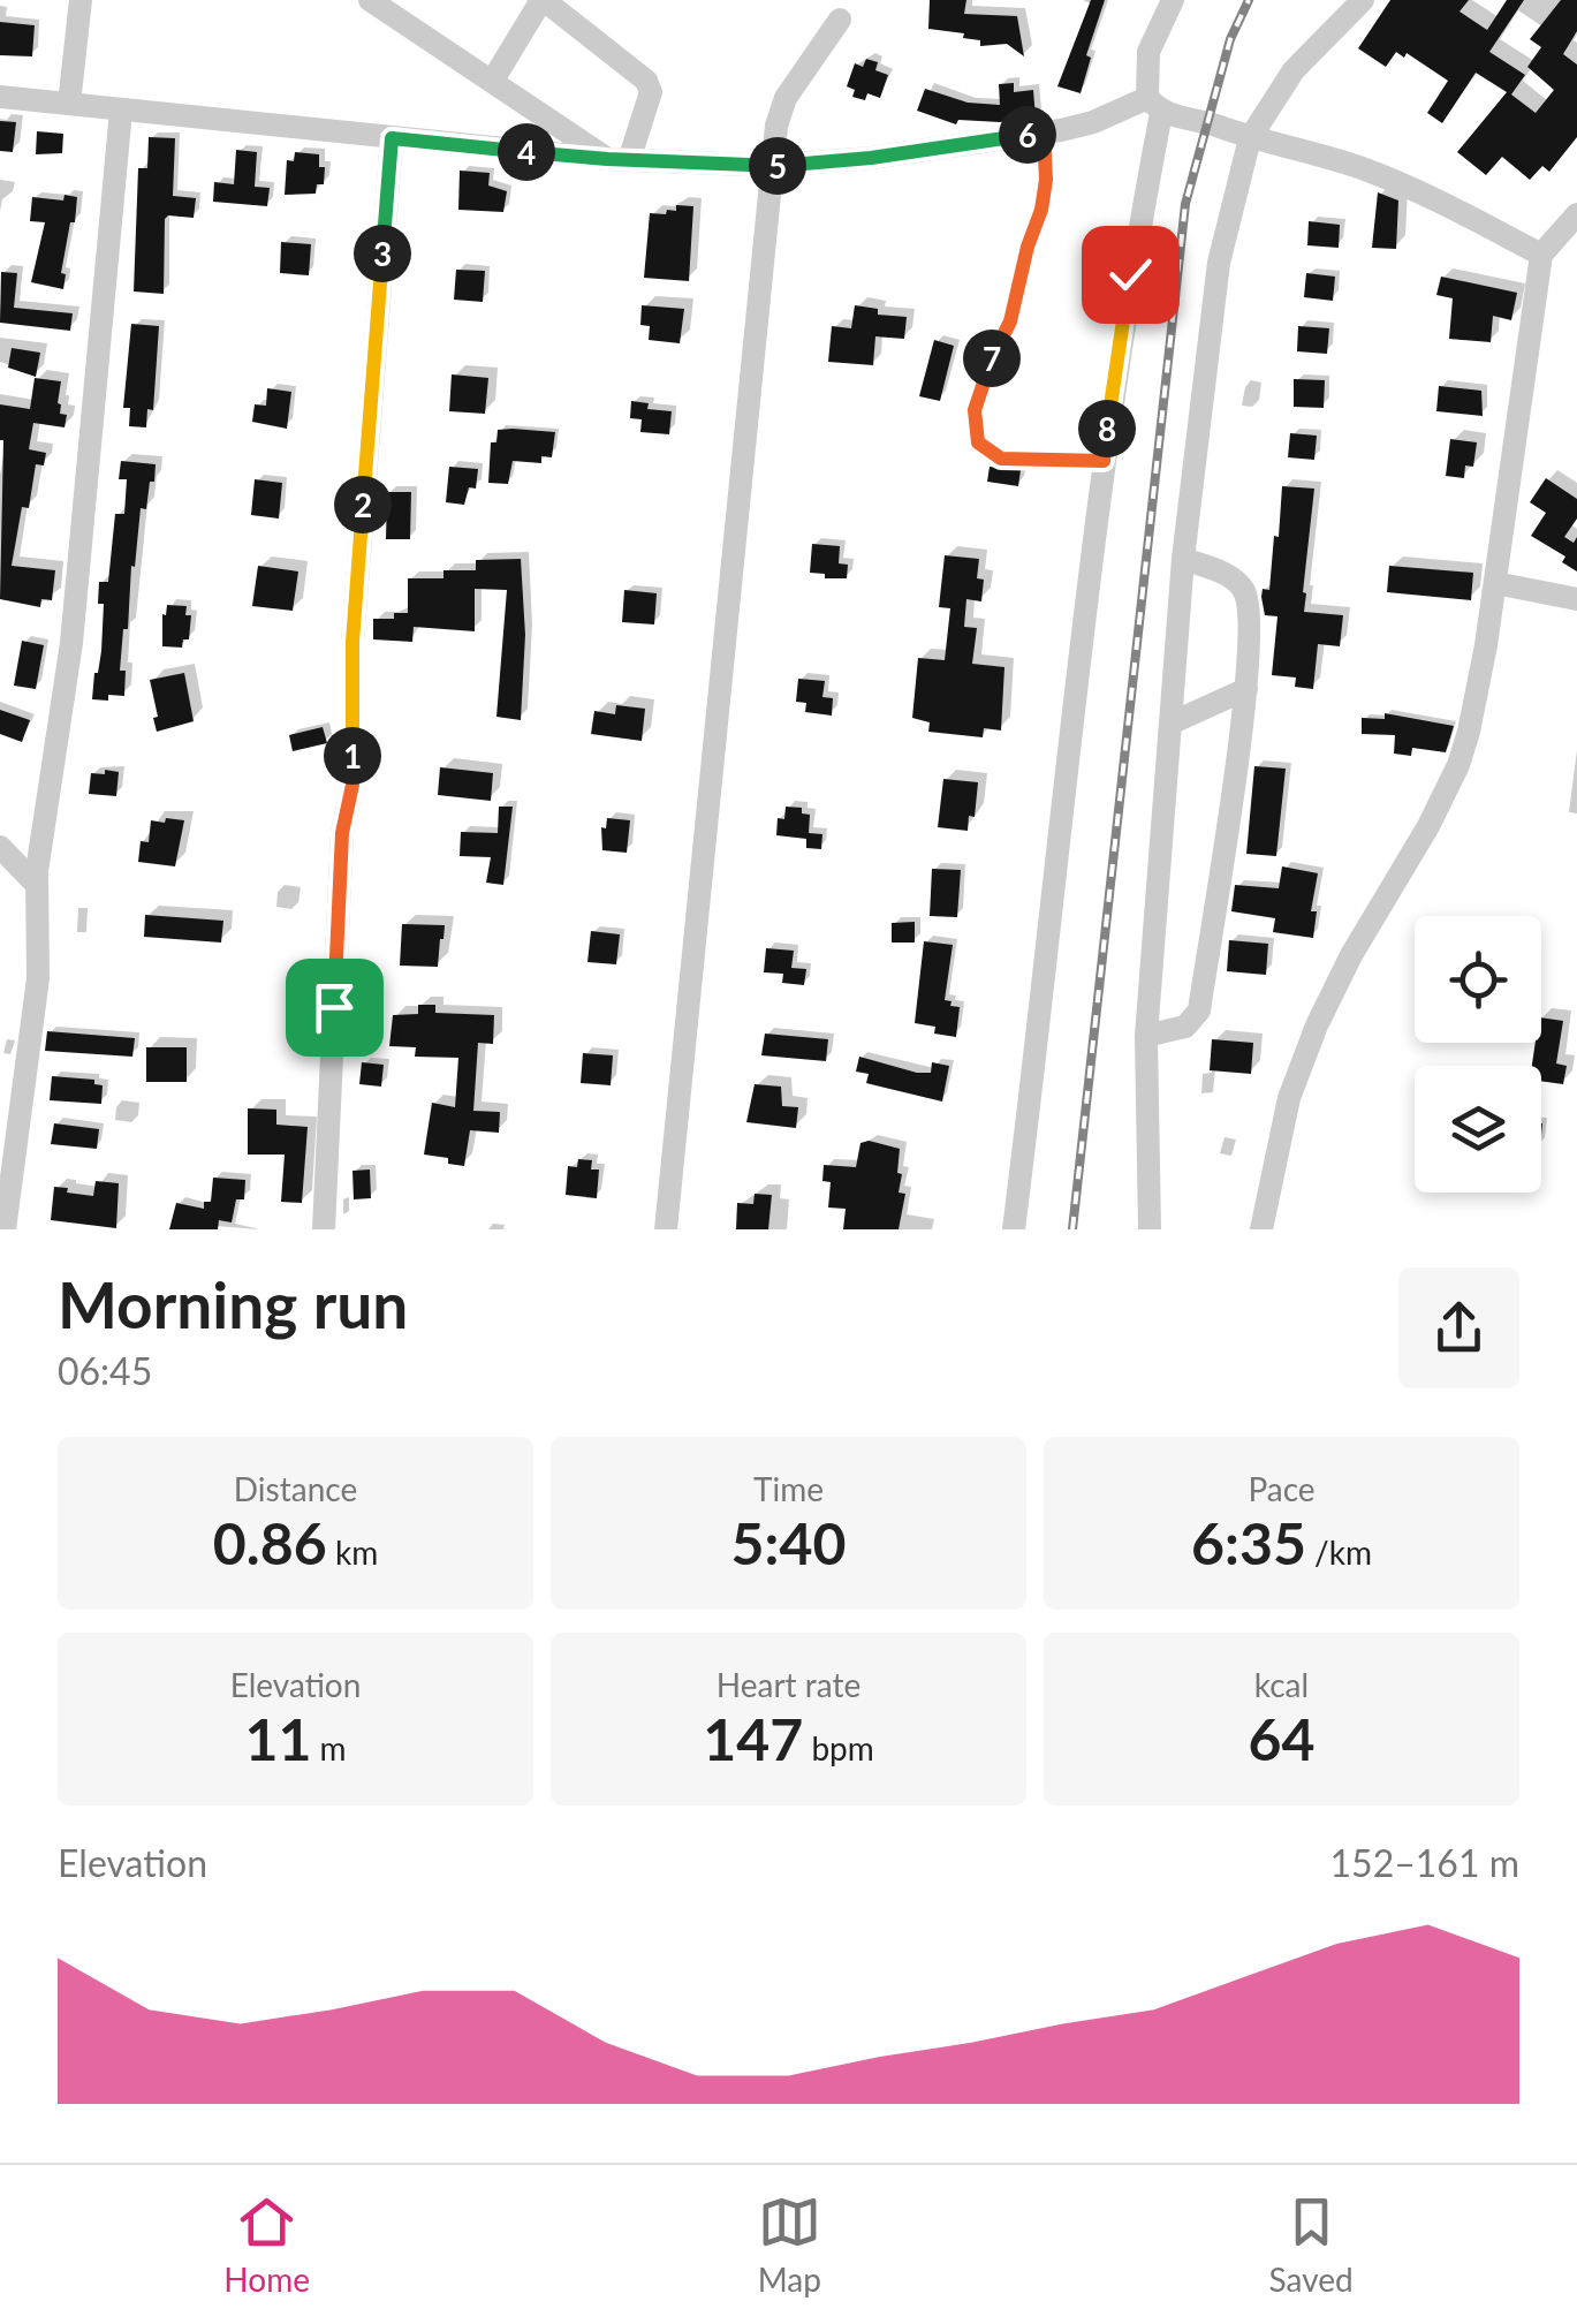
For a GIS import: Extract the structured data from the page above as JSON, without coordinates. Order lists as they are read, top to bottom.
{
  "page": {
    "pins": [
      "6",
      "4",
      "5",
      "3",
      "7",
      "8",
      "2",
      "1"
    ],
    "heading": ["Morning run", "06:45"],
    "stats": [
      ["Distance", "0.86 km"],
      ["Time", "5:40"],
      ["Pace", "6:35 /km"],
      ["Elevation", "11 m"],
      ["Heart rate", "147 bpm"],
      ["kcal", "64"]
    ],
    "chart": ["Elevation", "152–161 m"],
    "tabs": ["Home", "Map", "Saved"]
  }
}
